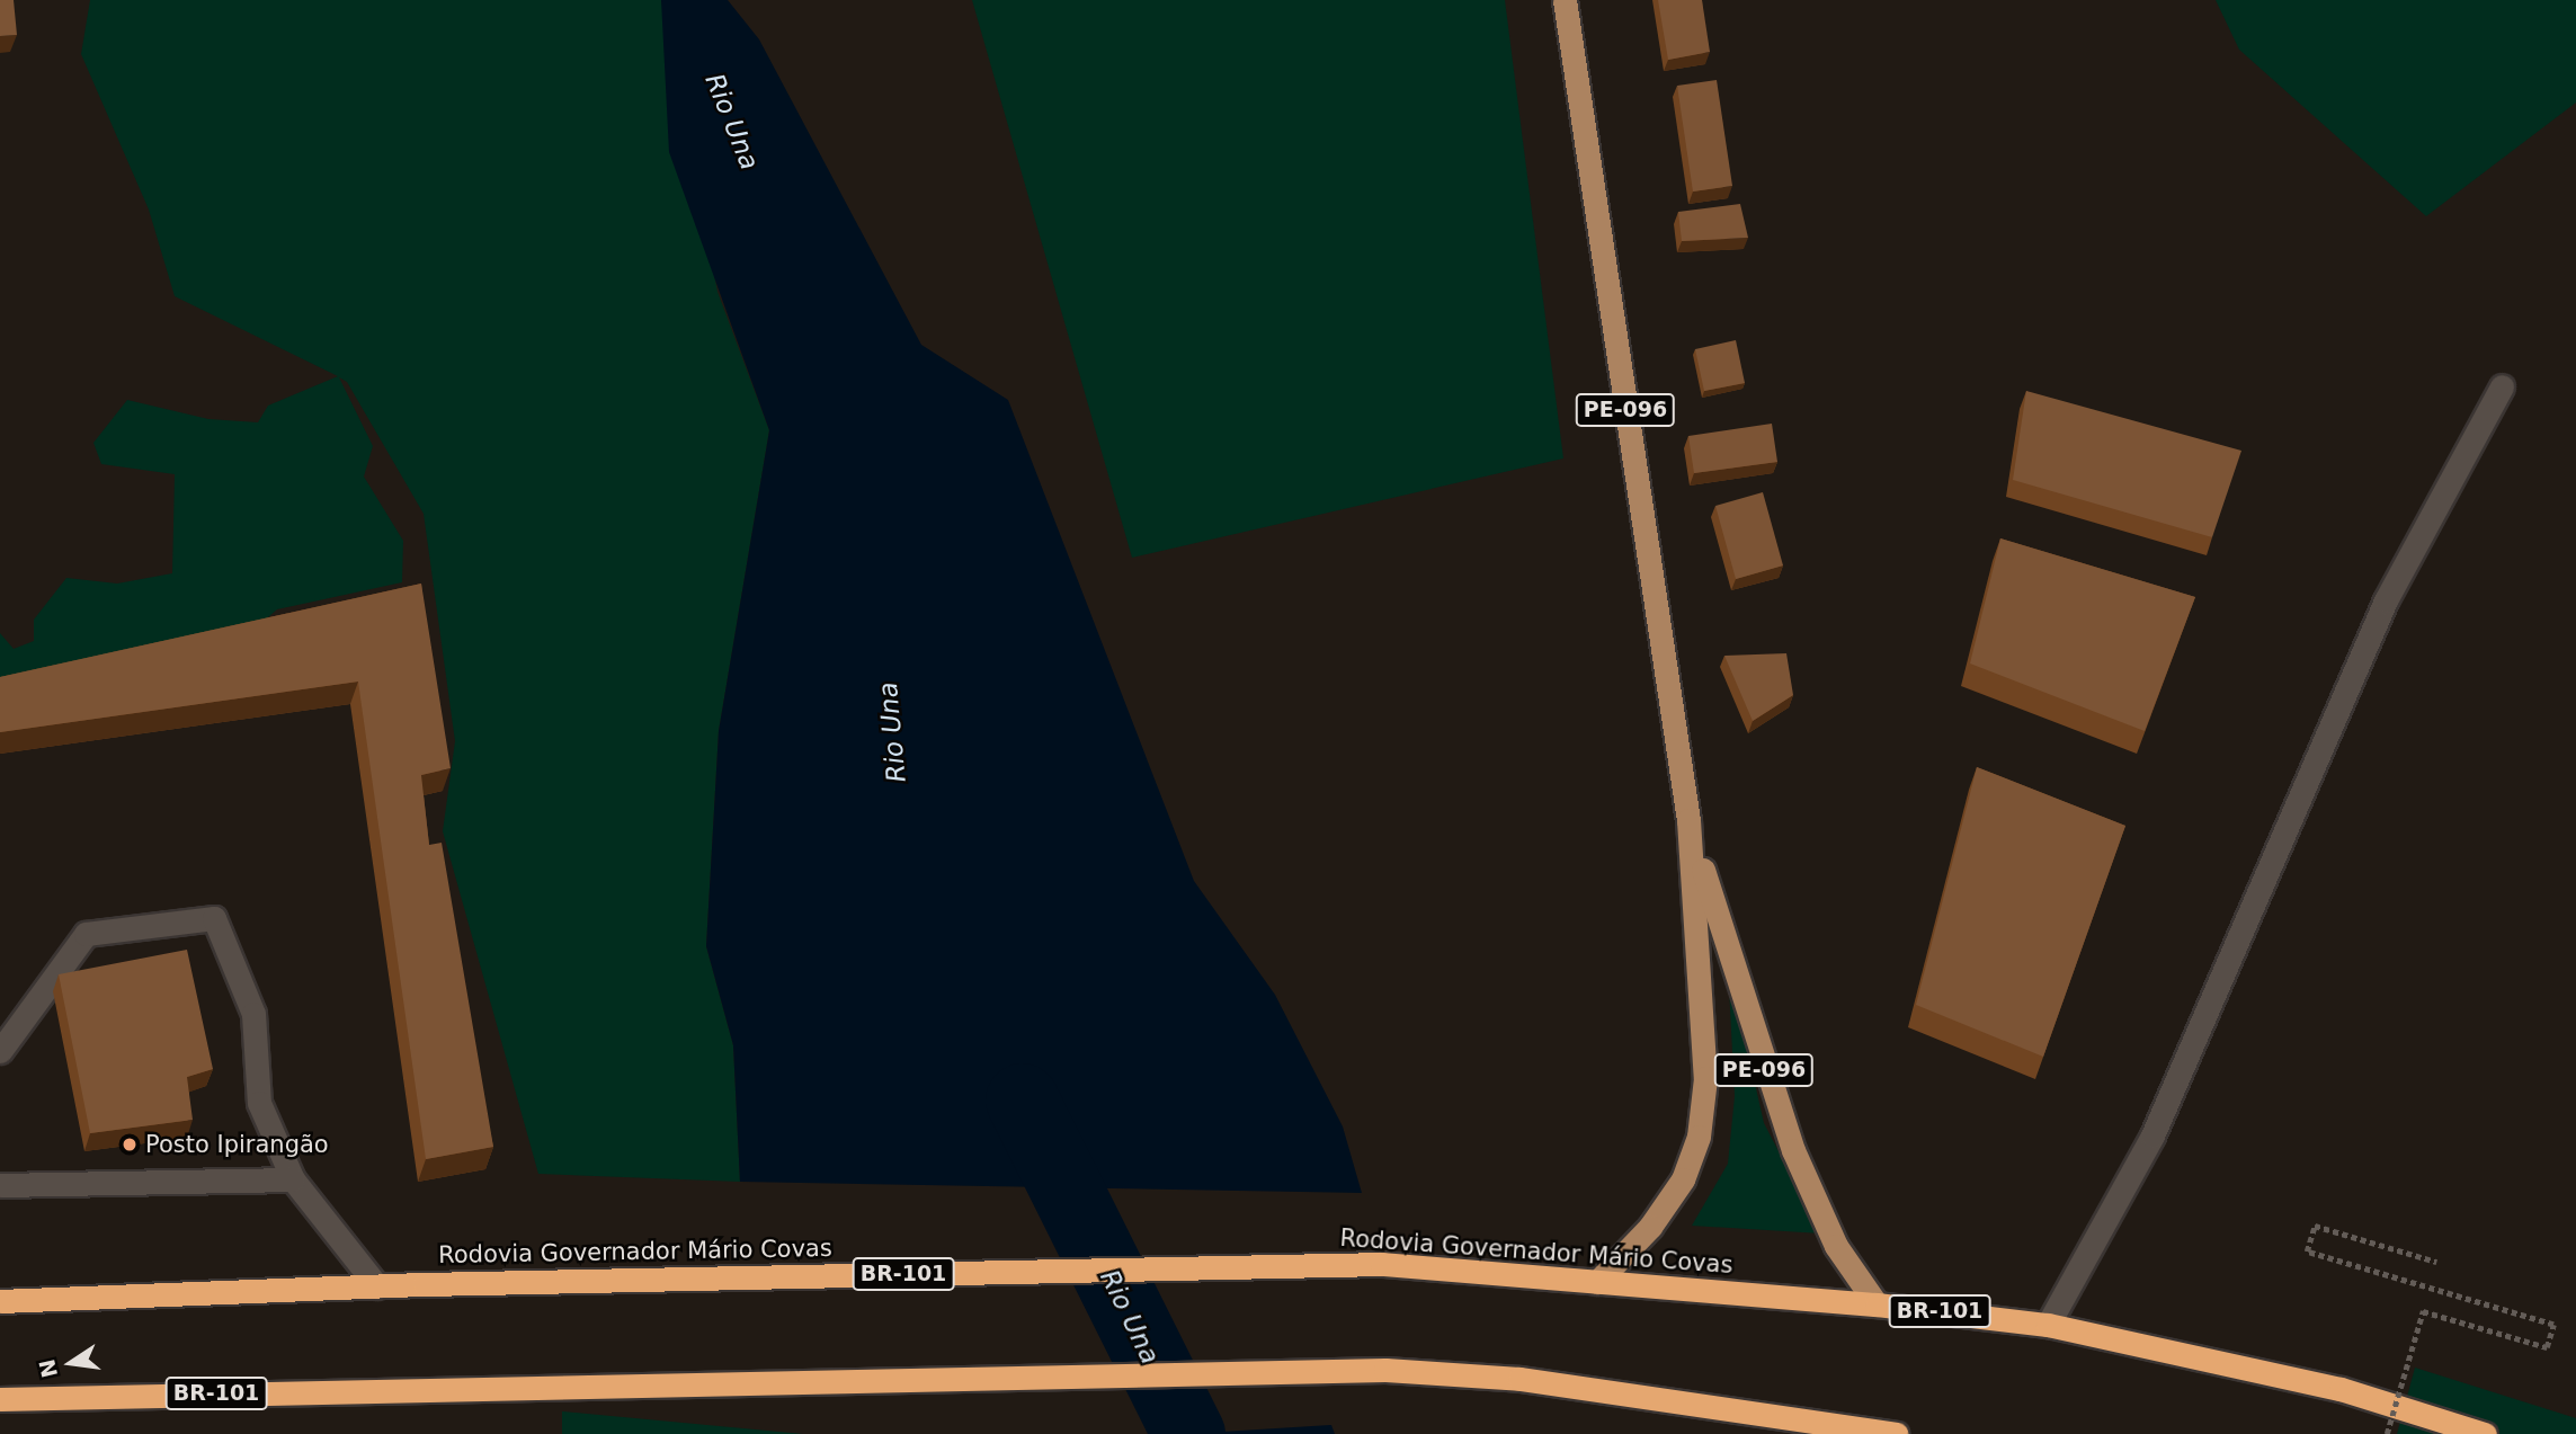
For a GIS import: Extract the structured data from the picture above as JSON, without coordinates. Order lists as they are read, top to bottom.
{
  "streets": {
    "highway": ["Rodovia Governador Mário Covas", "BR-101"],
    "main road": ["PE-096"]
  },
  "crossings": [
    ["PE-096", "Rodovia Governador Mário Covas"]
  ],
  "water": ["Rio Una"],
  "places": ["Posto Ipirangão"],
  "north": "left"
}
